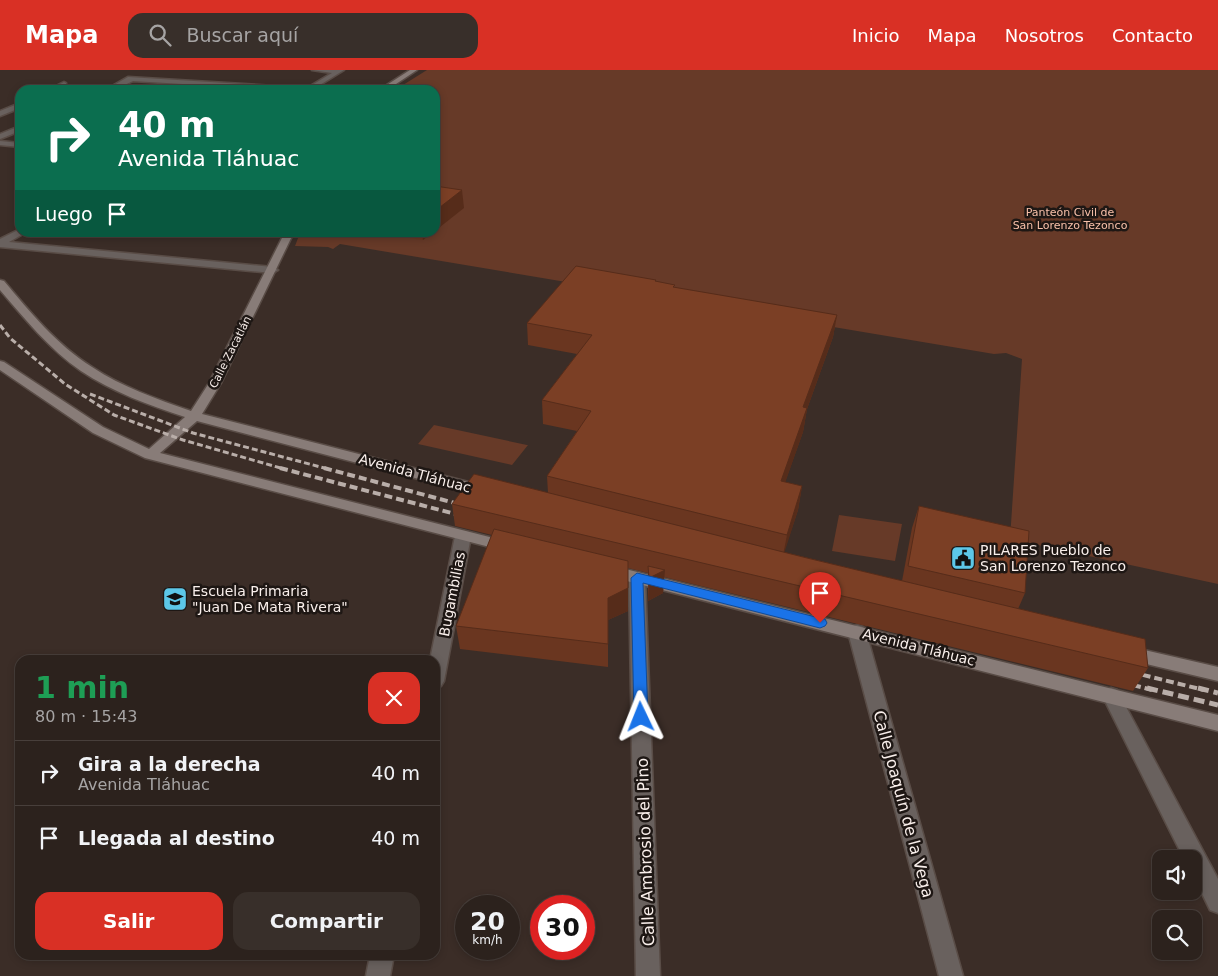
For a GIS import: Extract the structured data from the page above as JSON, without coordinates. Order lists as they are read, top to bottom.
{
  "streets": {
    "main road": ["Calle Zacatlán", "Avenida Tláhuac"],
    "street": ["Bugambilias", "Calle Joaquín de la Vega", "Calle Ambrosio del Pino"]
  },
  "crossings": [
    ["Calle Zacatlán", "Avenida Tláhuac"],
    ["Avenida Tláhuac", "Calle Joaquín de la Vega"],
    ["Avenida Tláhuac", "Calle Ambrosio del Pino"]
  ],
  "parks": ["Panteón Civil de San Lorenzo Tezonco"],
  "places": {
    "public building": ["PILARES Pueblo de San Lorenzo Tezonco"],
    "school or university": ["Escuela Primaria \"Juan De Mata Rivera\""]
  },
  "page": {
    "header": "Mapa",
    "search": "Buscar aquí",
    "nav": [
      "Inicio",
      "Mapa",
      "Nosotros",
      "Contacto"
    ],
    "turn": ["40 m", "Avenida Tláhuac"],
    "then": "Luego",
    "heading": ["1 min", "80 m · 15:43"],
    "list": [
      {
        "name": "Gira a la derecha",
        "note": "Avenida Tláhuac",
        "value": "40 m"
      },
      {
        "name": "Llegada al destino",
        "value": "40 m"
      }
    ],
    "buttons": ["Salir", "Compartir"],
    "speed": "20 km/h",
    "limit": "30"
  }
}
